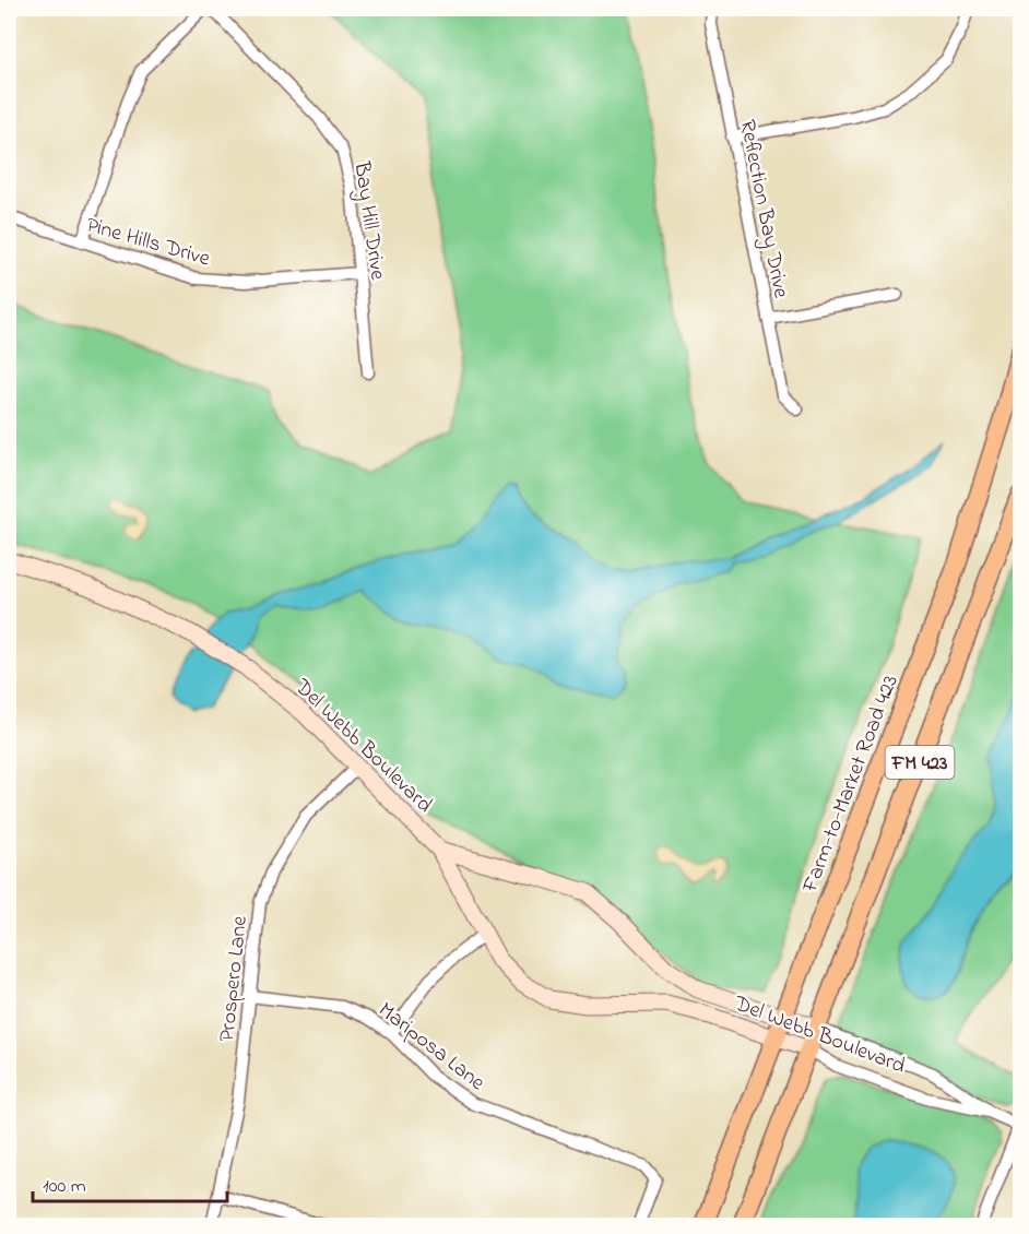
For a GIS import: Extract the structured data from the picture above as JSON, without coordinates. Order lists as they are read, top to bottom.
{
  "streets": {
    "main road": ["FM 423", "Farm-to-Market Road 423"],
    "street": [
      "Reflection Bay Drive",
      "Bay Hill Drive",
      "Pine Hills Drive",
      "Del Webb Boulevard",
      "Prospero Lane",
      "Mariposa Lane"
    ]
  },
  "crossings": [
    ["Bay Hill Drive", "Pine Hills Drive"],
    ["Del Webb Boulevard", "FM 423"],
    ["Del Webb Boulevard", "Farm-to-Market Road 423"],
    ["Del Webb Boulevard", "Prospero Lane"],
    ["Prospero Lane", "Mariposa Lane"]
  ],
  "scale_bar": "100 m"
}
